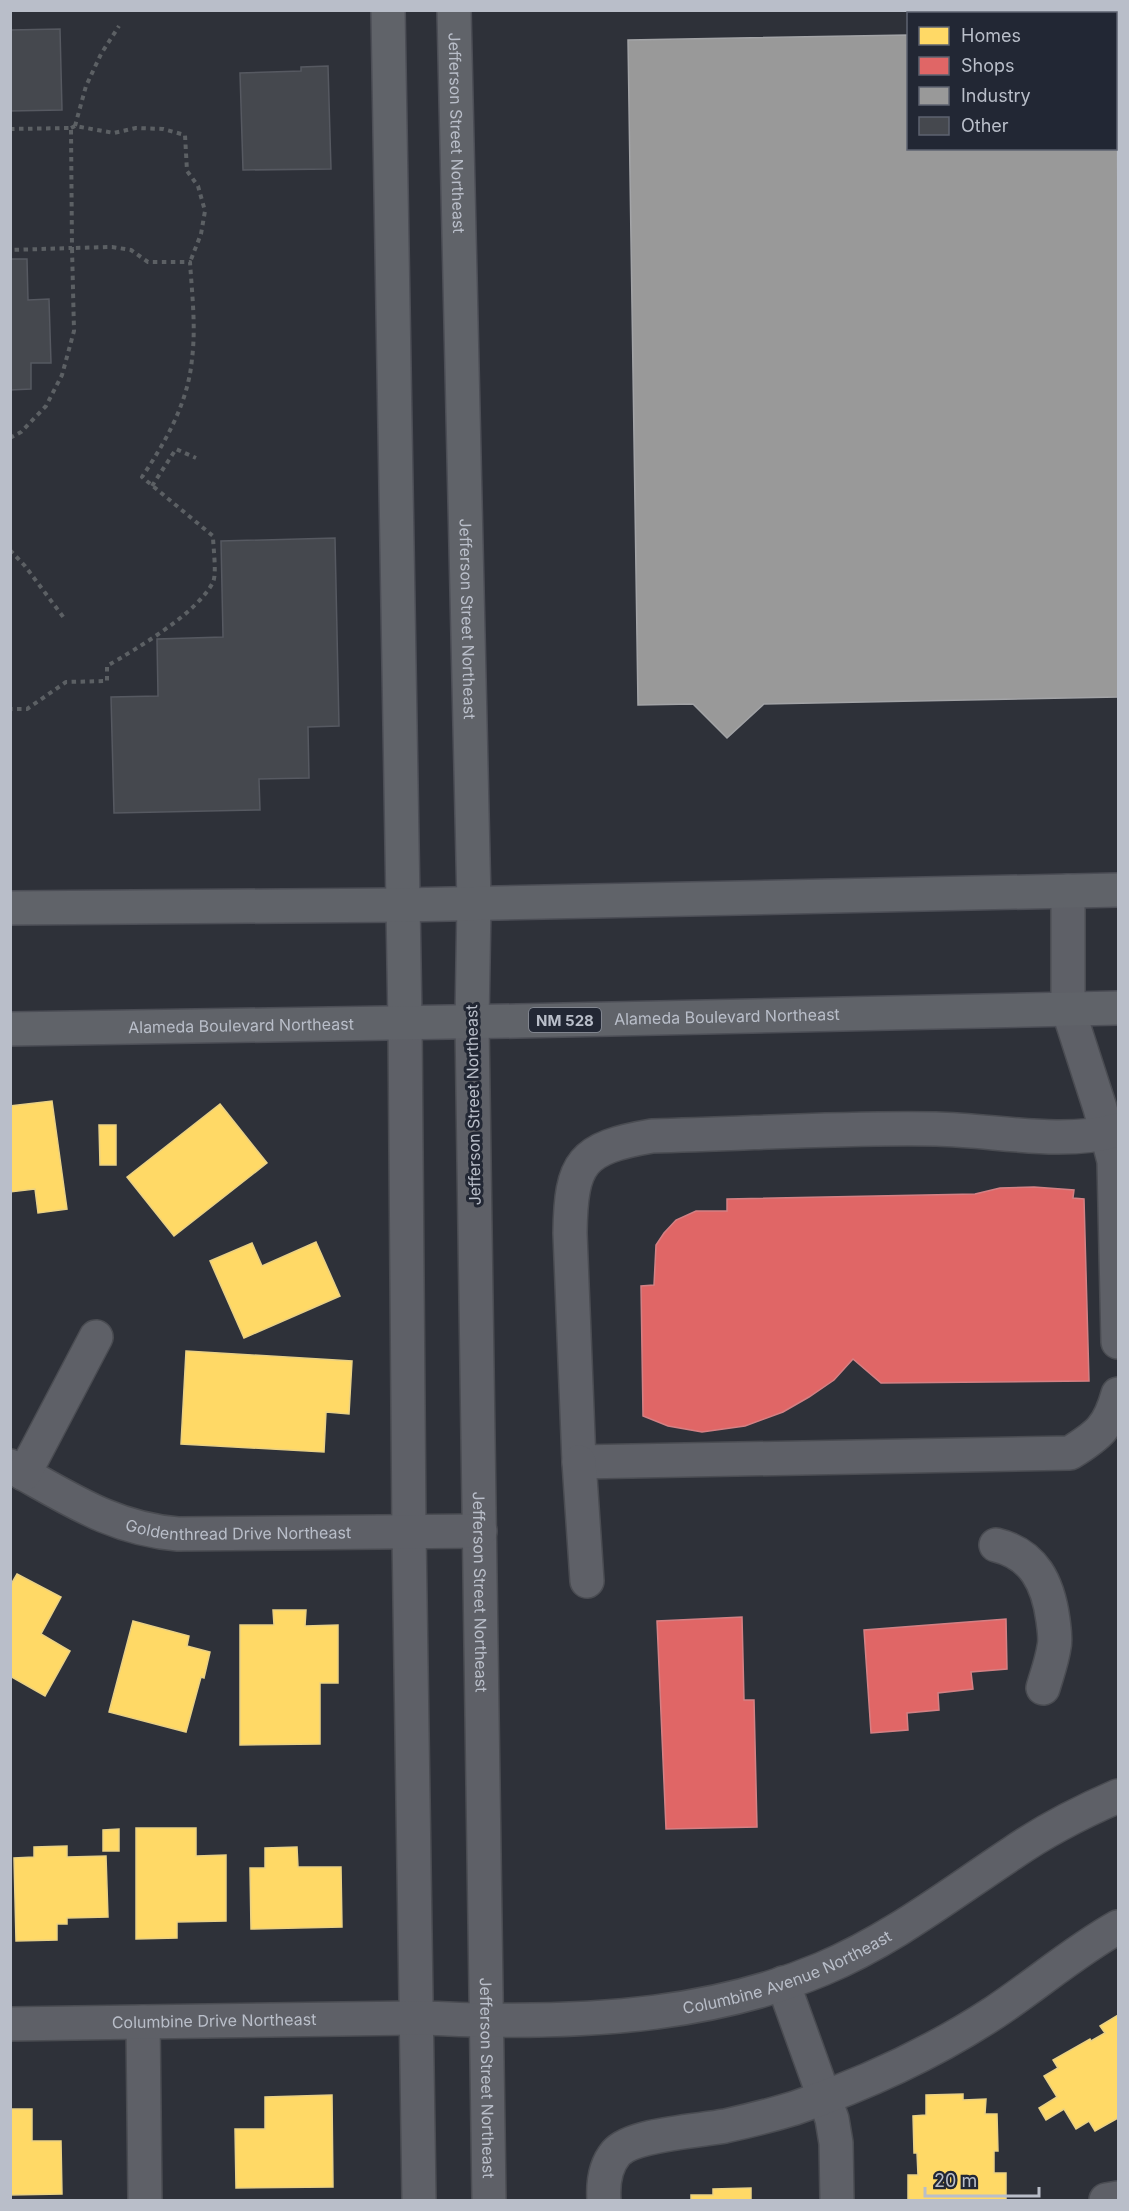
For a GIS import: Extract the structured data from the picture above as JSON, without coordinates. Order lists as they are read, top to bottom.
{
  "streets": {
    "main road": ["Jefferson Street Northeast", "Alameda Boulevard Northeast", "NM 528"],
    "street": ["Goldenthread Drive Northeast", "Columbine Avenue Northeast", "Columbine Drive Northeast"]
  },
  "crossings": [
    ["Jefferson Street Northeast", "Alameda Boulevard Northeast"],
    ["Jefferson Street Northeast", "Goldenthread Drive Northeast"],
    ["Jefferson Street Northeast", "Columbine Avenue Northeast"],
    ["Columbine Avenue Northeast", "Columbine Drive Northeast"]
  ],
  "legend": [
    "Homes",
    "Shops",
    "Industry",
    "Other"
  ],
  "scale_bar": "20 m"
}
